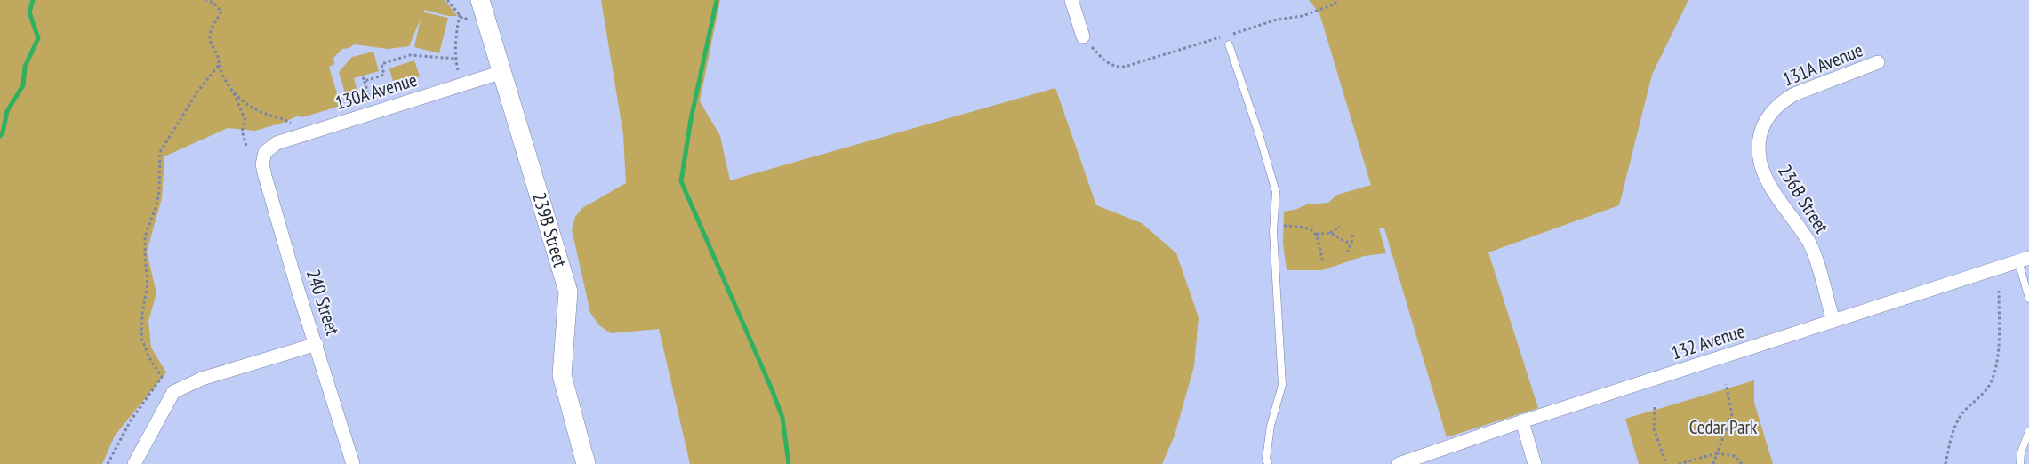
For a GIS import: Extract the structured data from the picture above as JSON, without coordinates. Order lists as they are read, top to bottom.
{
  "streets": {
    "street": [
      "131A Avenue",
      "130A Avenue",
      "236B Street",
      "239B Street",
      "240 Street",
      "132 Avenue"
    ]
  },
  "crossings": [
    ["131A Avenue", "236B Street"],
    ["130A Avenue", "239B Street"],
    ["130A Avenue", "240 Street"],
    ["236B Street", "132 Avenue"]
  ],
  "parks": ["Cedar Park"]
}
